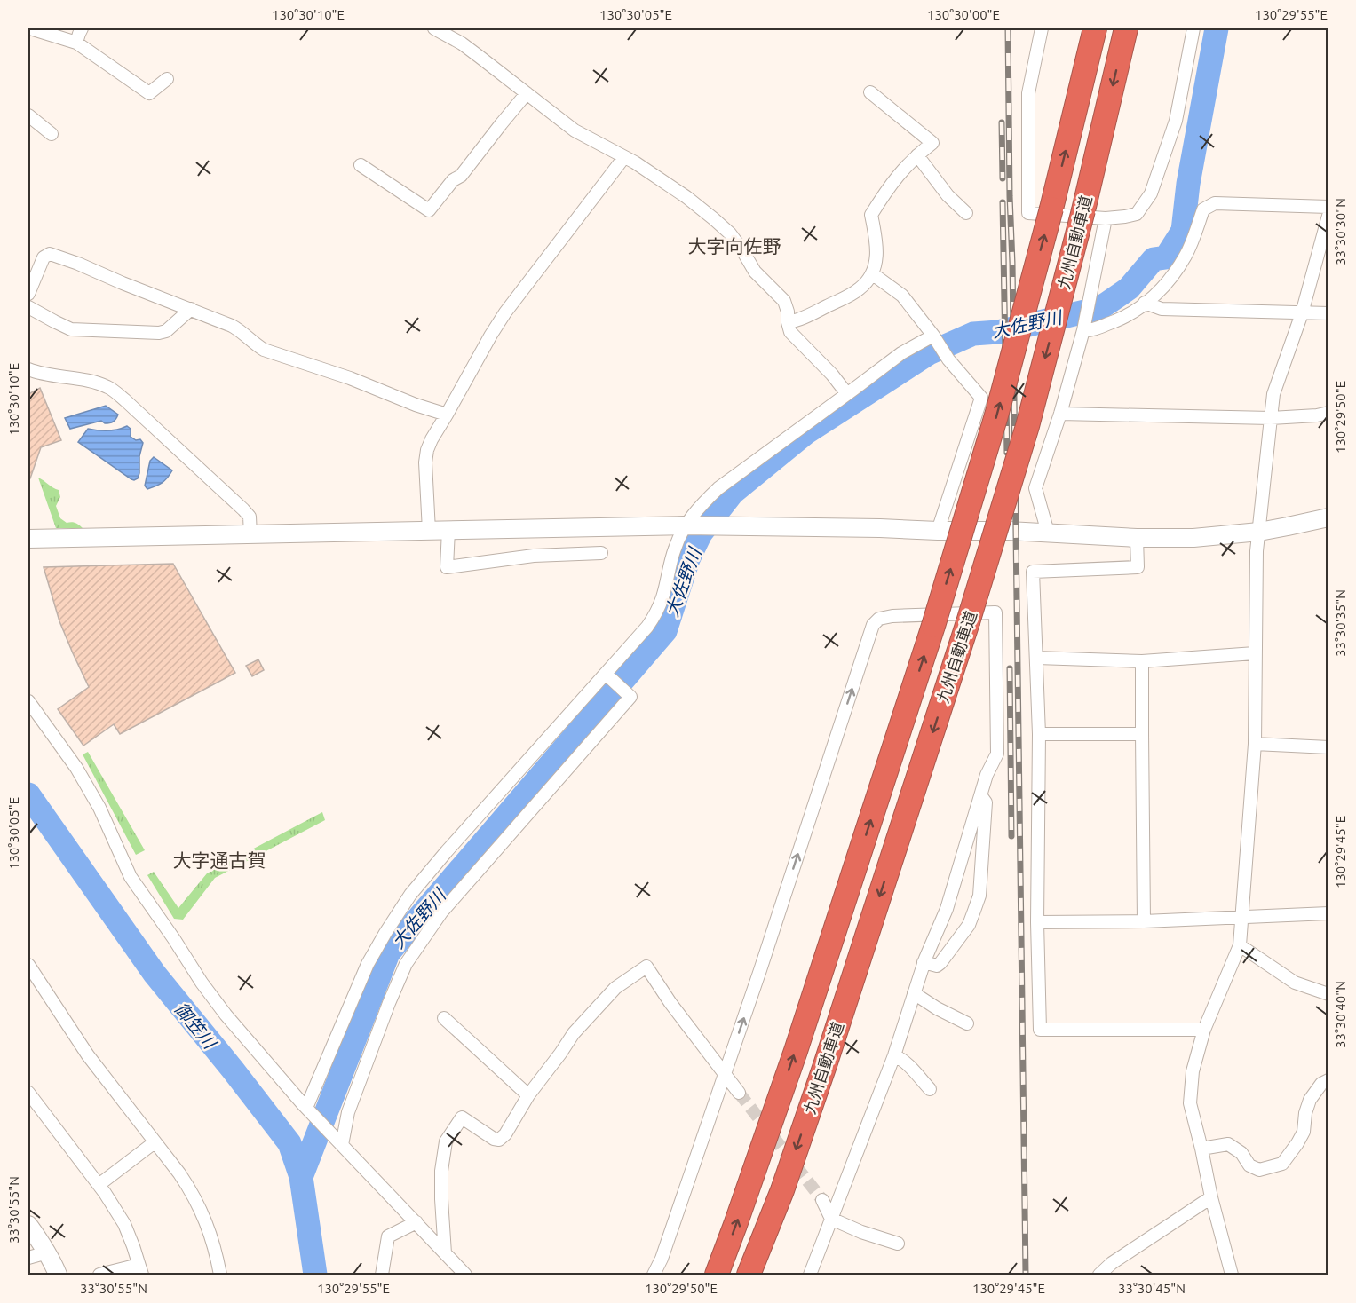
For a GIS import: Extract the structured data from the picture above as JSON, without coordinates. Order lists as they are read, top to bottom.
{
  "streets": {
    "highway": ["九州自動車道"]
  },
  "districts": ["大字向佐野", "大字通古賀"],
  "water": ["大佐野川", "御笠川"],
  "coordinates": [
    "130°30'10\"E",
    "130°30'05\"E",
    "130°30'00\"E",
    "130°29'55\"E",
    "33°30'30\"N",
    "130°29'50\"E",
    "33°30'35\"N",
    "130°29'45\"E",
    "33°30'40\"N",
    "33°30'55\"N",
    "33°30'45\"N"
  ]
}
